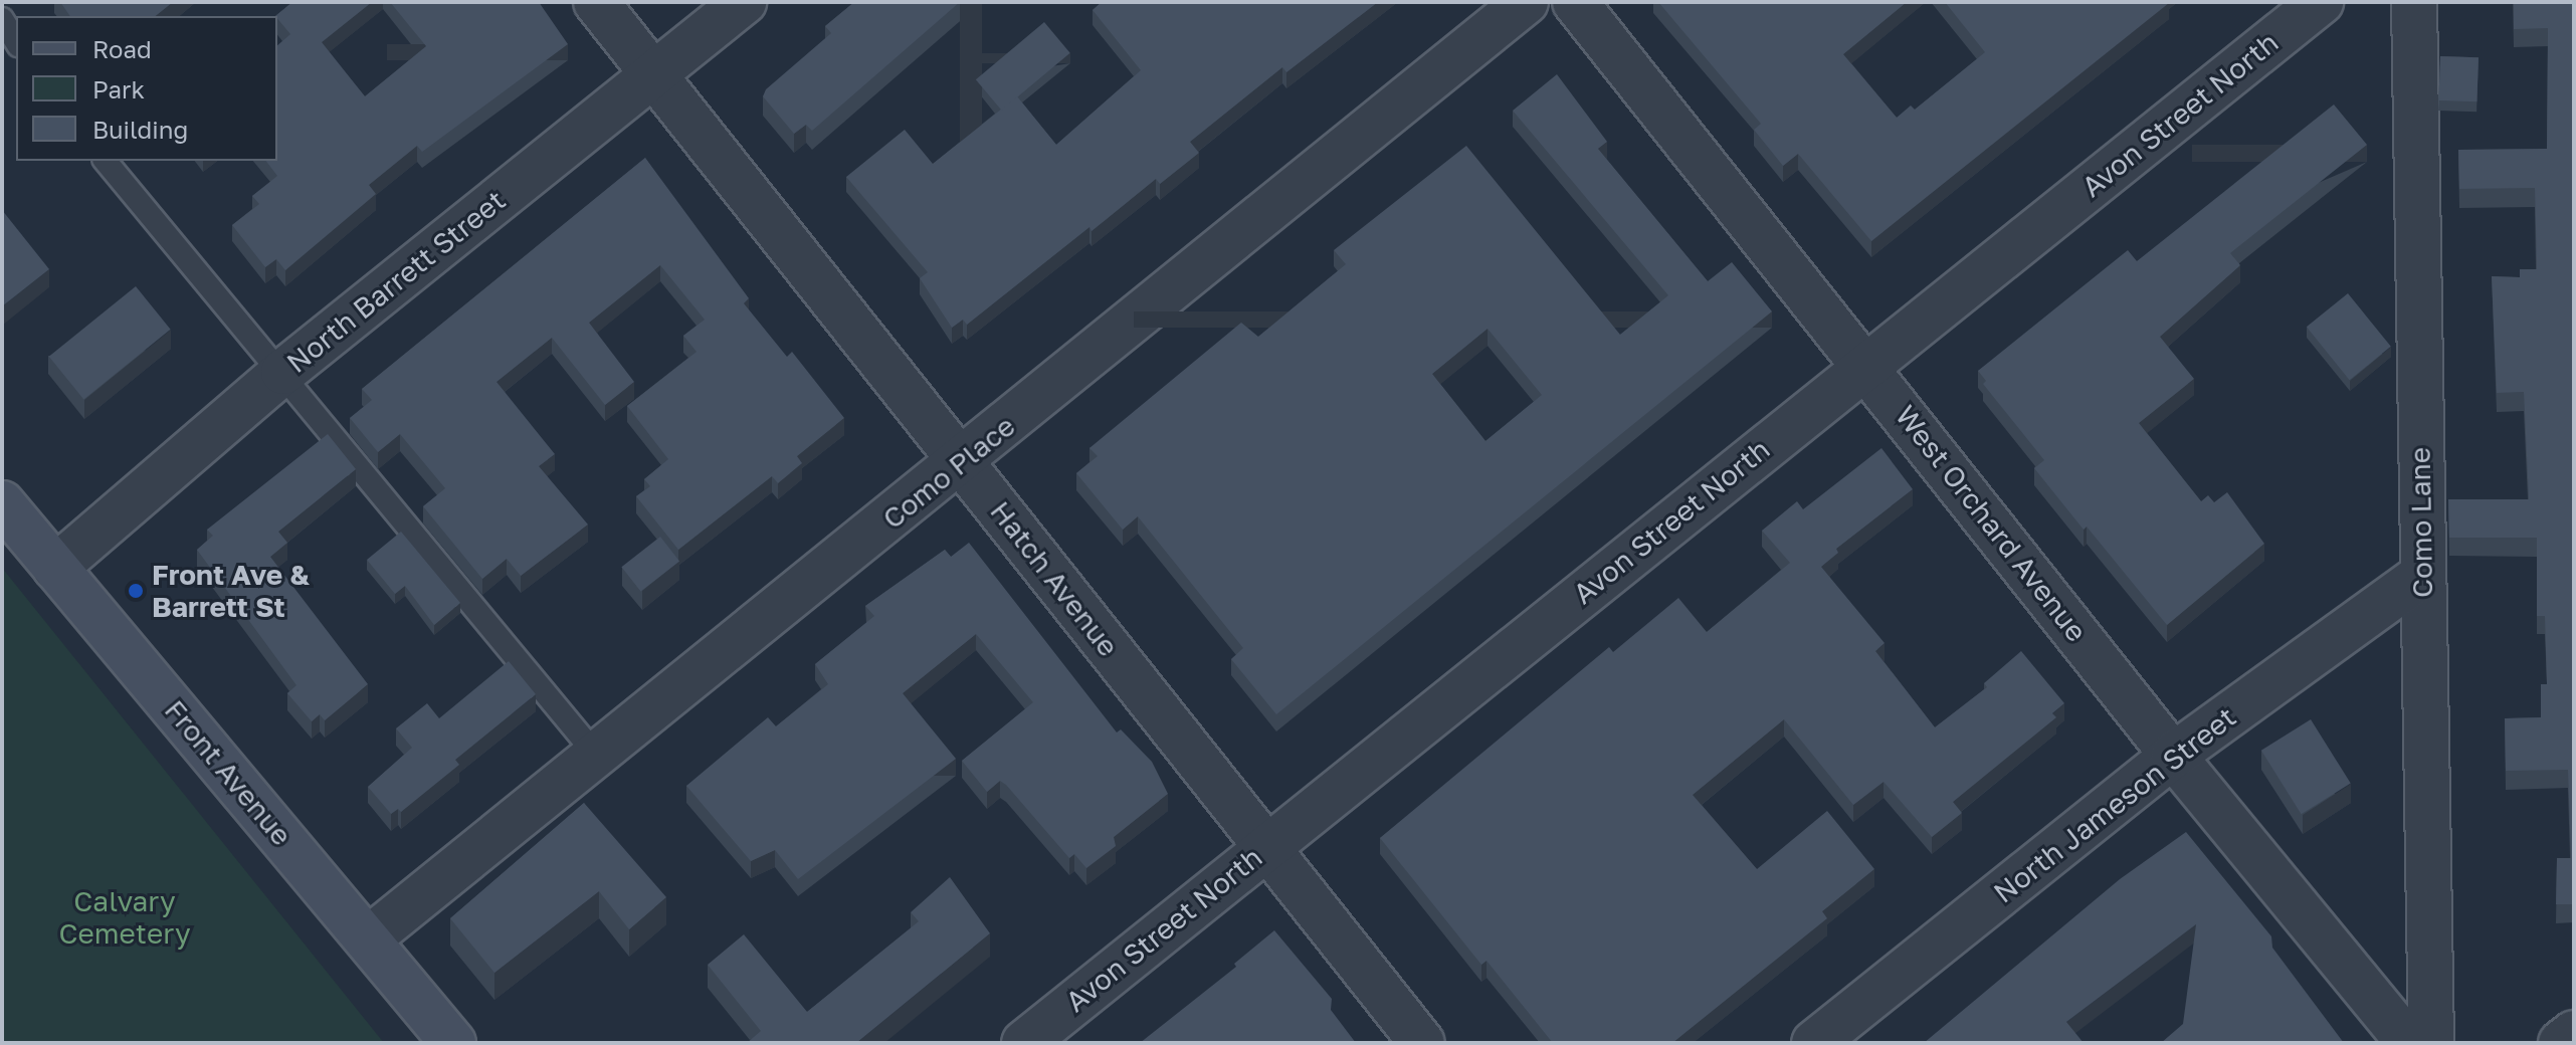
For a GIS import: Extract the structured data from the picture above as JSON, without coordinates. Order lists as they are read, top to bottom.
{
  "streets": {
    "street": [
      "Avon Street North",
      "North Barrett Street",
      "Como Place",
      "Como Lane",
      "West Orchard Avenue",
      "Hatch Avenue",
      "Front Avenue",
      "North Jameson Street"
    ]
  },
  "crossings": [
    ["Avon Street North", "West Orchard Avenue"],
    ["Avon Street North", "Hatch Avenue"],
    ["North Barrett Street", "Hatch Avenue"],
    ["North Barrett Street", "Front Avenue"],
    ["Como Place", "Hatch Avenue"],
    ["Como Place", "Front Avenue"],
    ["Como Lane", "North Jameson Street"],
    ["West Orchard Avenue", "North Jameson Street"]
  ],
  "parks": ["Calvary Cemetery"],
  "places": ["Front Ave & Barrett St"],
  "legend": ["Road", "Park", "Building"]
}
